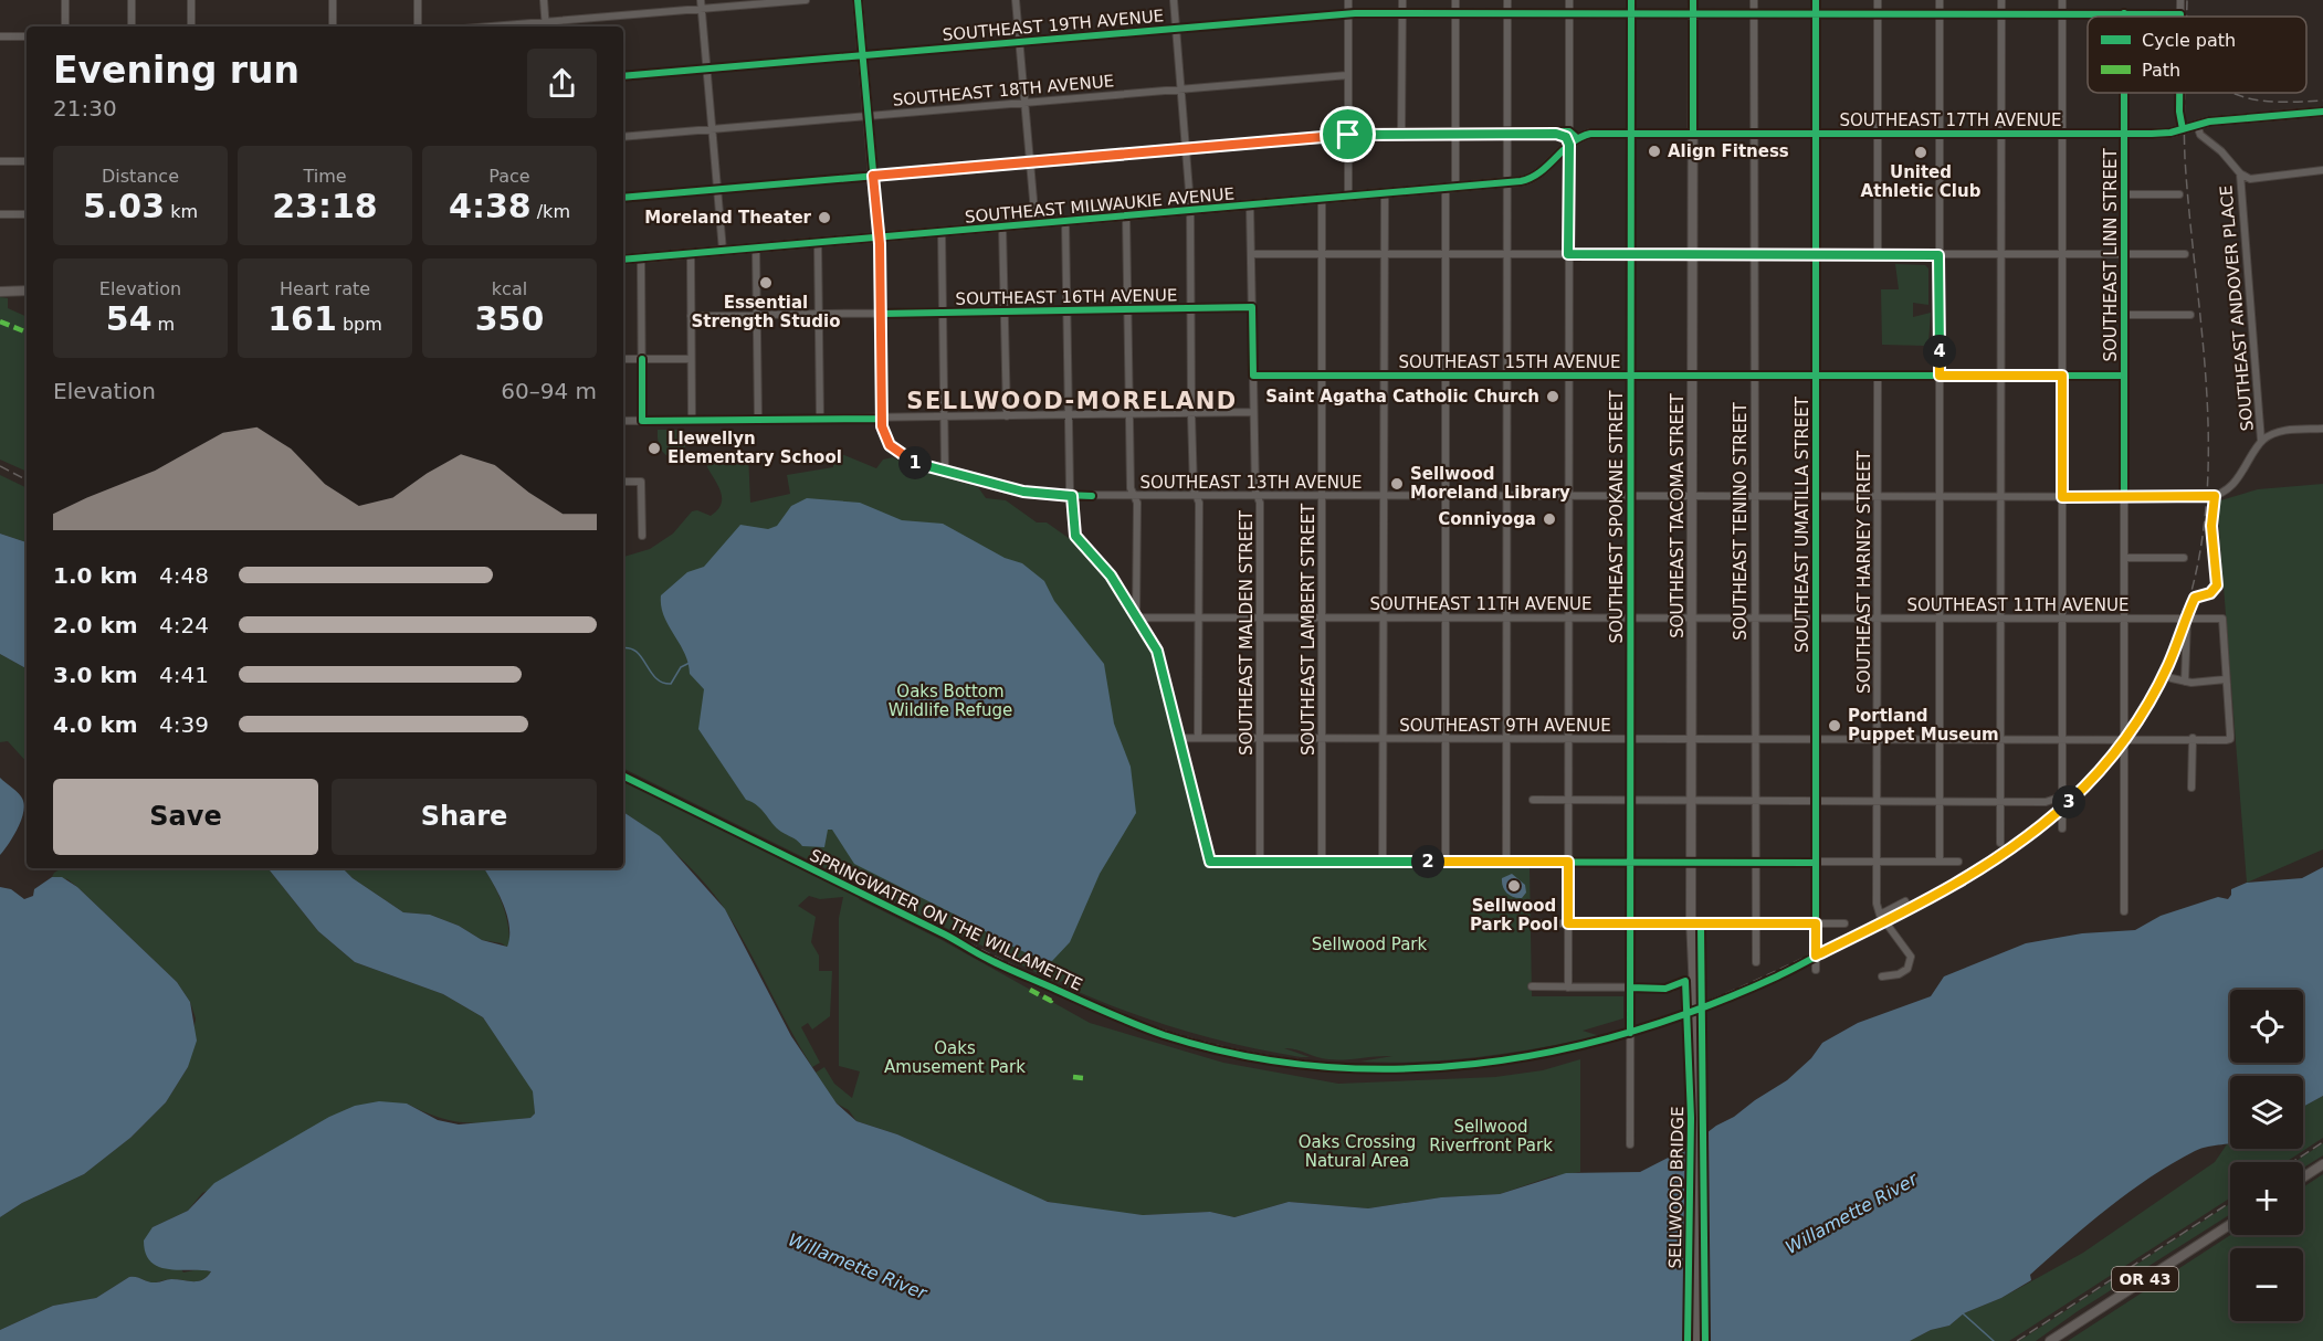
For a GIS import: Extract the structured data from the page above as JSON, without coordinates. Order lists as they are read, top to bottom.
{
  "streets": {
    "main road": [
      "SOUTHEAST 17TH AVENUE",
      "SOUTHEAST MILWAUKIE AVENUE",
      "SOUTHEAST TACOMA STREET",
      "SELLWOOD BRIDGE",
      "OR 43"
    ],
    "street": [
      "SOUTHEAST 19TH AVENUE",
      "SOUTHEAST 18TH AVENUE",
      "SOUTHEAST LINN STREET",
      "SOUTHEAST 16TH AVENUE",
      "SOUTHEAST ANDOVER PLACE",
      "SOUTHEAST 15TH AVENUE",
      "SOUTHEAST 13TH AVENUE",
      "SOUTHEAST SPOKANE STREET",
      "SOUTHEAST TENINO STREET",
      "SOUTHEAST UMATILLA STREET",
      "SOUTHEAST HARNEY STREET",
      "SOUTHEAST 11TH AVENUE",
      "SOUTHEAST LAMBERT STREET",
      "SOUTHEAST MALDEN STREET",
      "SOUTHEAST 9TH AVENUE"
    ],
    "cycle path": ["SPRINGWATER ON THE WILLAMETTE"]
  },
  "crossings": [
    ["SOUTHEAST 19TH AVENUE", "SOUTHEAST TACOMA STREET"],
    ["SOUTHEAST 19TH AVENUE", "SOUTHEAST SPOKANE STREET"],
    ["SOUTHEAST 19TH AVENUE", "SOUTHEAST TENINO STREET"],
    ["SOUTHEAST 19TH AVENUE", "SOUTHEAST UMATILLA STREET"],
    ["SOUTHEAST 17TH AVENUE", "SOUTHEAST MILWAUKIE AVENUE"],
    ["SOUTHEAST 17TH AVENUE", "SOUTHEAST LINN STREET"],
    ["SOUTHEAST 17TH AVENUE", "SOUTHEAST TACOMA STREET"],
    ["SOUTHEAST 17TH AVENUE", "SOUTHEAST SPOKANE STREET"],
    ["SOUTHEAST 17TH AVENUE", "SOUTHEAST TENINO STREET"],
    ["SOUTHEAST 17TH AVENUE", "SOUTHEAST UMATILLA STREET"],
    ["SOUTHEAST MILWAUKIE AVENUE", "SOUTHEAST 13TH AVENUE"],
    ["SOUTHEAST MILWAUKIE AVENUE", "SOUTHEAST LAMBERT STREET"],
    ["SOUTHEAST MILWAUKIE AVENUE", "SOUTHEAST MALDEN STREET"],
    ["SOUTHEAST LINN STREET", "SOUTHEAST 15TH AVENUE"],
    ["SOUTHEAST LINN STREET", "SOUTHEAST 13TH AVENUE"],
    ["SOUTHEAST LINN STREET", "SOUTHEAST 11TH AVENUE"],
    ["SOUTHEAST LINN STREET", "SOUTHEAST 9TH AVENUE"],
    ["SOUTHEAST 16TH AVENUE", "SOUTHEAST 13TH AVENUE"],
    ["SOUTHEAST 16TH AVENUE", "SOUTHEAST MALDEN STREET"],
    ["SOUTHEAST ANDOVER PLACE", "SOUTHEAST 13TH AVENUE"],
    ["SOUTHEAST 15TH AVENUE", "SOUTHEAST TACOMA STREET"],
    ["SOUTHEAST 15TH AVENUE", "SOUTHEAST SPOKANE STREET"],
    ["SOUTHEAST 15TH AVENUE", "SOUTHEAST TENINO STREET"],
    ["SOUTHEAST 15TH AVENUE", "SOUTHEAST UMATILLA STREET"],
    ["SOUTHEAST 15TH AVENUE", "SOUTHEAST HARNEY STREET"],
    ["SOUTHEAST 15TH AVENUE", "SOUTHEAST LAMBERT STREET"],
    ["SOUTHEAST 15TH AVENUE", "SOUTHEAST MALDEN STREET"],
    ["SOUTHEAST 13TH AVENUE", "SOUTHEAST TACOMA STREET"],
    ["SOUTHEAST 13TH AVENUE", "SOUTHEAST SPOKANE STREET"],
    ["SOUTHEAST 13TH AVENUE", "SOUTHEAST TENINO STREET"],
    ["SOUTHEAST 13TH AVENUE", "SOUTHEAST UMATILLA STREET"],
    ["SOUTHEAST 13TH AVENUE", "SOUTHEAST HARNEY STREET"],
    ["SOUTHEAST 13TH AVENUE", "SOUTHEAST LAMBERT STREET"],
    ["SOUTHEAST 13TH AVENUE", "SOUTHEAST MALDEN STREET"],
    ["SOUTHEAST TACOMA STREET", "SOUTHEAST 11TH AVENUE"],
    ["SOUTHEAST TACOMA STREET", "SOUTHEAST 9TH AVENUE"],
    ["SOUTHEAST TACOMA STREET", "SELLWOOD BRIDGE"],
    ["SOUTHEAST SPOKANE STREET", "SOUTHEAST 11TH AVENUE"],
    ["SOUTHEAST SPOKANE STREET", "SOUTHEAST 9TH AVENUE"],
    ["SOUTHEAST TENINO STREET", "SOUTHEAST 11TH AVENUE"],
    ["SOUTHEAST TENINO STREET", "SOUTHEAST 9TH AVENUE"],
    ["SOUTHEAST UMATILLA STREET", "SOUTHEAST 11TH AVENUE"],
    ["SOUTHEAST UMATILLA STREET", "SOUTHEAST 9TH AVENUE"],
    ["SOUTHEAST HARNEY STREET", "SOUTHEAST 11TH AVENUE"],
    ["SOUTHEAST HARNEY STREET", "SOUTHEAST 9TH AVENUE"],
    ["SOUTHEAST 11TH AVENUE", "SOUTHEAST LAMBERT STREET"],
    ["SOUTHEAST 11TH AVENUE", "SOUTHEAST MALDEN STREET"],
    ["SOUTHEAST 11TH AVENUE", "SOUTHEAST 9TH AVENUE"],
    ["SOUTHEAST LAMBERT STREET", "SOUTHEAST 9TH AVENUE"],
    ["SOUTHEAST MALDEN STREET", "SOUTHEAST 9TH AVENUE"]
  ],
  "districts": ["SELLWOOD-MORELAND"],
  "water": ["Willamette River"],
  "parks": [
    "Oaks Bottom Wildlife Refuge",
    "Sellwood Park",
    "Oaks Amusement Park",
    "Sellwood Riverfront Park",
    "Oaks Crossing Natural Area"
  ],
  "places": [
    "Align Fitness",
    "United Athletic Club",
    "Moreland Theater",
    "Essential Strength Studio",
    "Saint Agatha Catholic Church",
    "Llewellyn Elementary School",
    "Sellwood Moreland Library",
    "Conniyoga",
    "Portland Puppet Museum",
    "Sellwood Park Pool"
  ],
  "legend": ["Cycle path", "Path"],
  "page": {
    "heading": ["Evening run", "21:30"],
    "stats": [
      ["Distance", "5.03 km"],
      ["Time", "23:18"],
      ["Pace", "4:38 /km"],
      ["Elevation", "54 m"],
      ["Heart rate", "161 bpm"],
      ["kcal", "350"]
    ],
    "pins": [
      "4",
      "1",
      "3",
      "2"
    ],
    "chart": ["Elevation", "60–94 m"],
    "list": [
      {
        "name": "1.0 km",
        "note": "4:48"
      },
      {
        "name": "2.0 km",
        "note": "4:24"
      },
      {
        "name": "3.0 km",
        "note": "4:41"
      },
      {
        "name": "4.0 km",
        "note": "4:39"
      }
    ],
    "buttons": ["Save", "Share"],
    "map_buttons": ["+", "−"]
  }
}
